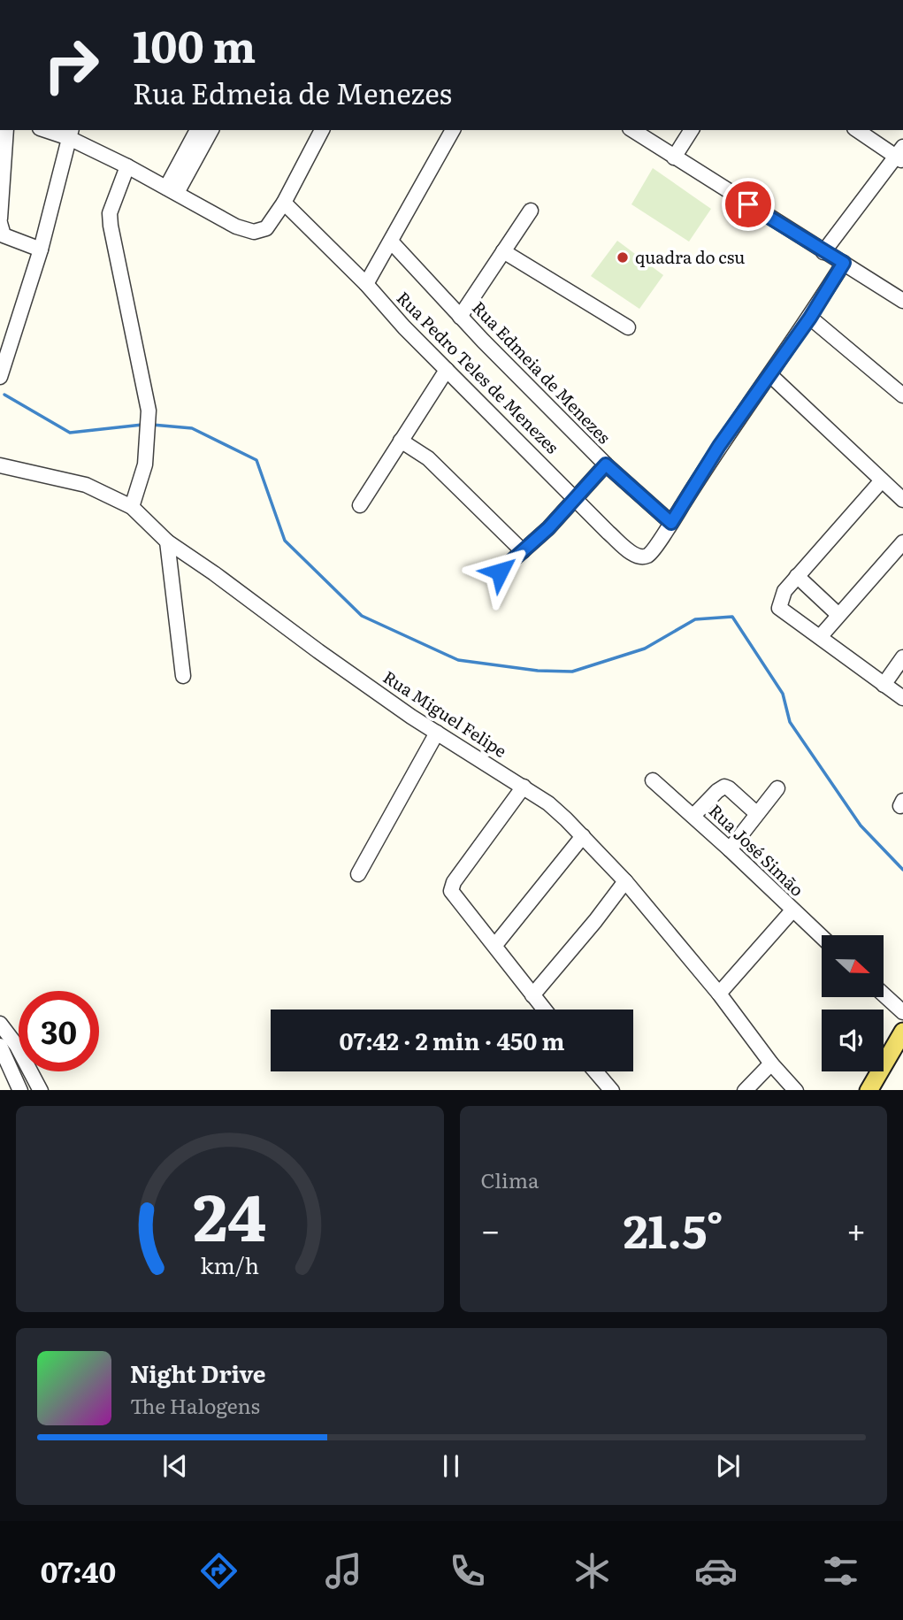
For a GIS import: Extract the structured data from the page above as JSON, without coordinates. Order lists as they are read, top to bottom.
{
  "streets": {
    "street": [
      "Rua Pedro Teles de Menezes",
      "Rua Edmeia de Menezes",
      "Rua Miguel Felipe",
      "Rua José Simão"
    ]
  },
  "crossings": [
    ["Rua Pedro Teles de Menezes", "Rua Edmeia de Menezes"]
  ],
  "places": ["quadra do csu"],
  "north": "right",
  "page": {
    "turn": ["100 m", "Rua Edmeia de Menezes"],
    "limit": "30",
    "trip": "07:42 · 2 min · 450 m",
    "tile": "Clima",
    "heat": ["−", "21.5°", "+"],
    "song": ["Night Drive", "The Halogens"],
    "tabs": "07:40",
    "gauge": ["24", "km/h"]
  }
}
